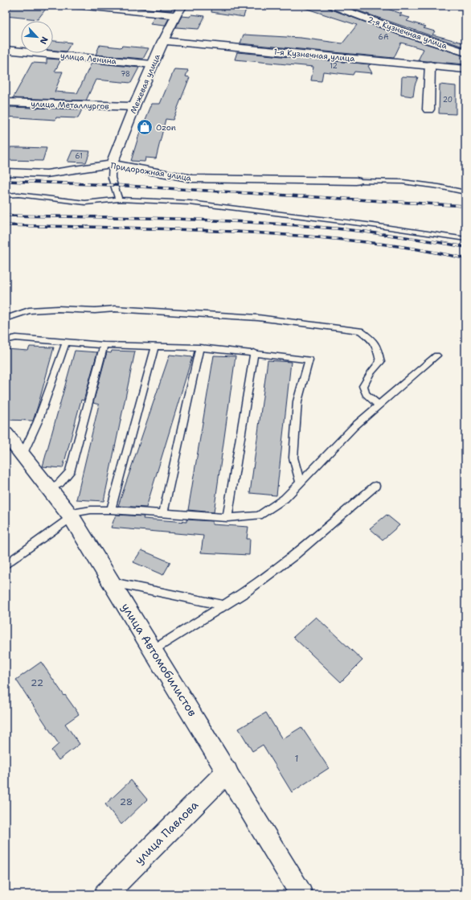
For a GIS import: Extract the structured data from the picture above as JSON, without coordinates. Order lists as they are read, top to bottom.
{
  "streets": {
    "street": [
      "2-я Кузнечная улица",
      "1-я Кузнечная улица",
      "улица Ленина",
      "Межевая улица",
      "улица Металлургов",
      "Придорожная улица",
      "улица Автомобилистов",
      "улица Павлова"
    ]
  },
  "crossings": [
    ["1-я Кузнечная улица", "Межевая улица"],
    ["улица Ленина", "Межевая улица"],
    ["Межевая улица", "улица Металлургов"],
    ["Межевая улица", "Придорожная улица"],
    ["улица Автомобилистов", "улица Павлова"]
  ],
  "places": {
    "shop": ["Ozon"]
  },
  "house_numbers": [
    "6А",
    "12",
    "78",
    "20",
    "61",
    "22",
    "1",
    "28"
  ],
  "north": "bottom right"
}
